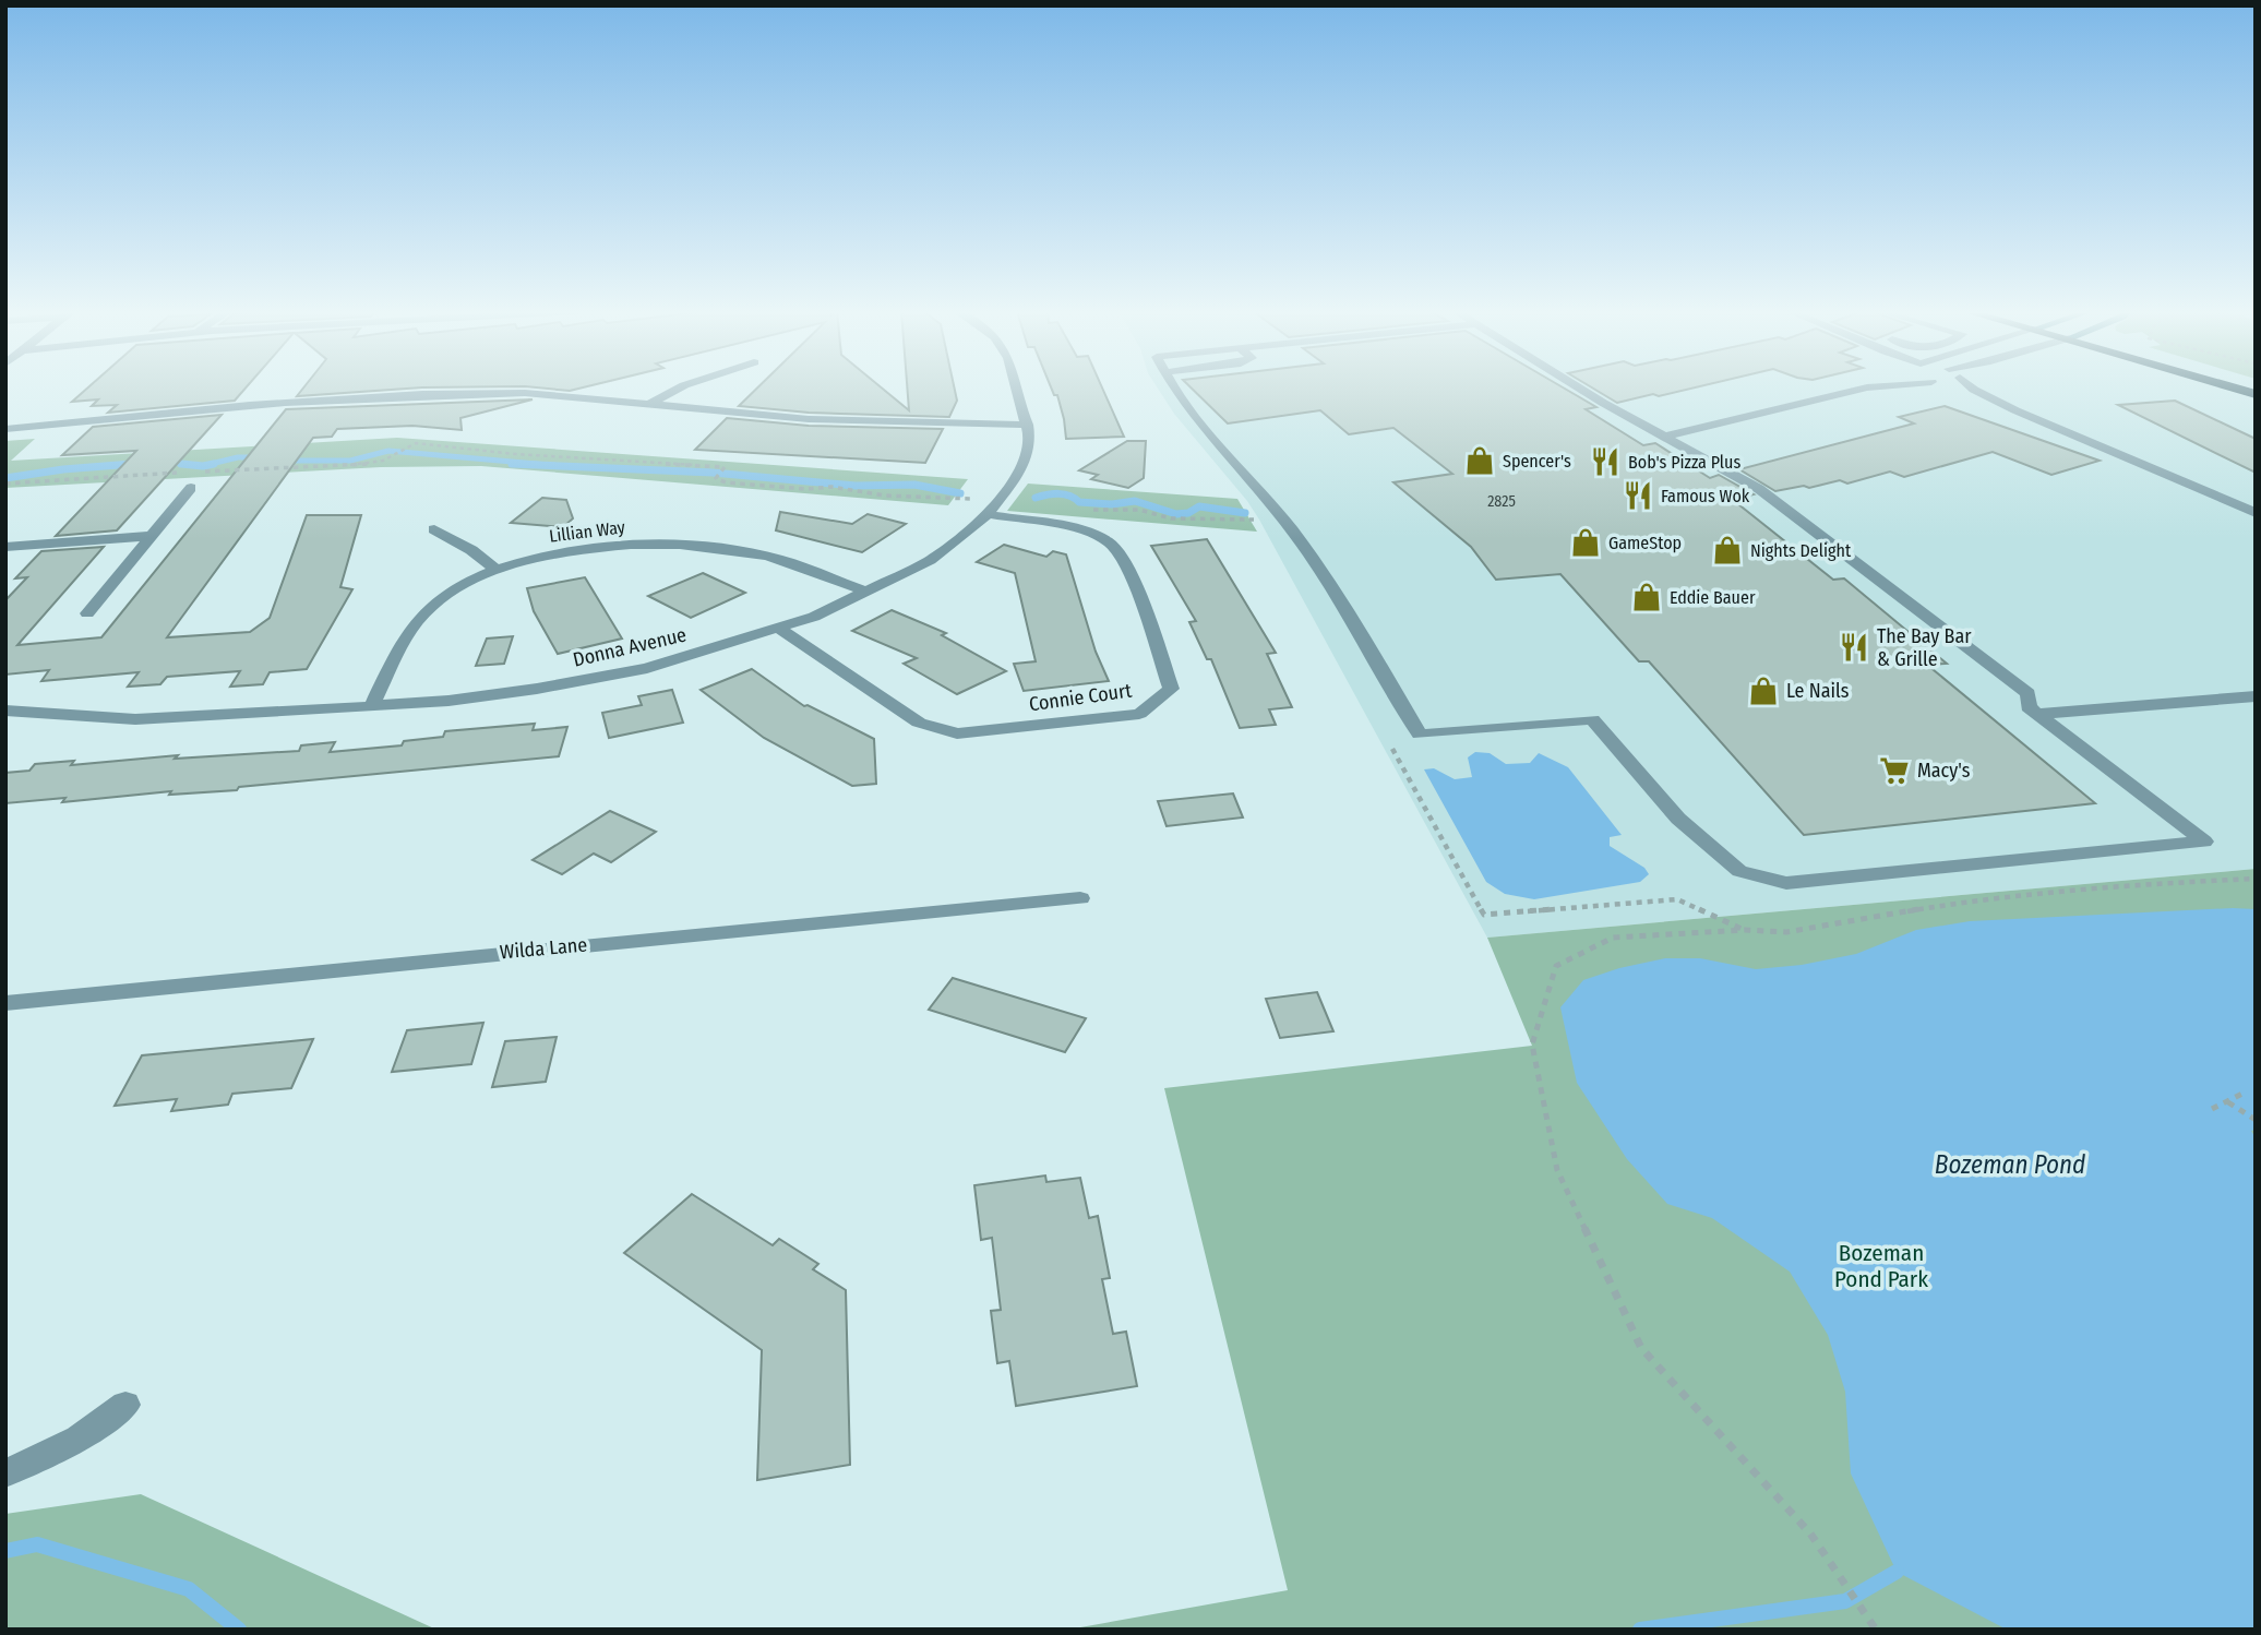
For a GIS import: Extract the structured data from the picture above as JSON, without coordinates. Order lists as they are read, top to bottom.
{
  "streets": {
    "street": [
      "Lillian Way",
      "Donna Avenue",
      "Connie Court",
      "Wilda Lane"
    ]
  },
  "crossings": [
    ["Lillian Way", "Donna Avenue"],
    ["Donna Avenue", "Connie Court"]
  ],
  "water": ["Bozeman Pond"],
  "parks": ["Bozeman Pond Park"],
  "places": {
    "shop": [
      "Spencer's",
      "GameStop",
      "Nights Delight",
      "Eddie Bauer",
      "Le Nails"
    ],
    "restaurant": ["Bob's Pizza Plus", "Famous Wok", "The Bay Bar & Grille"],
    "supermarket": ["Macy's"]
  },
  "house_numbers": ["2825"]
}
